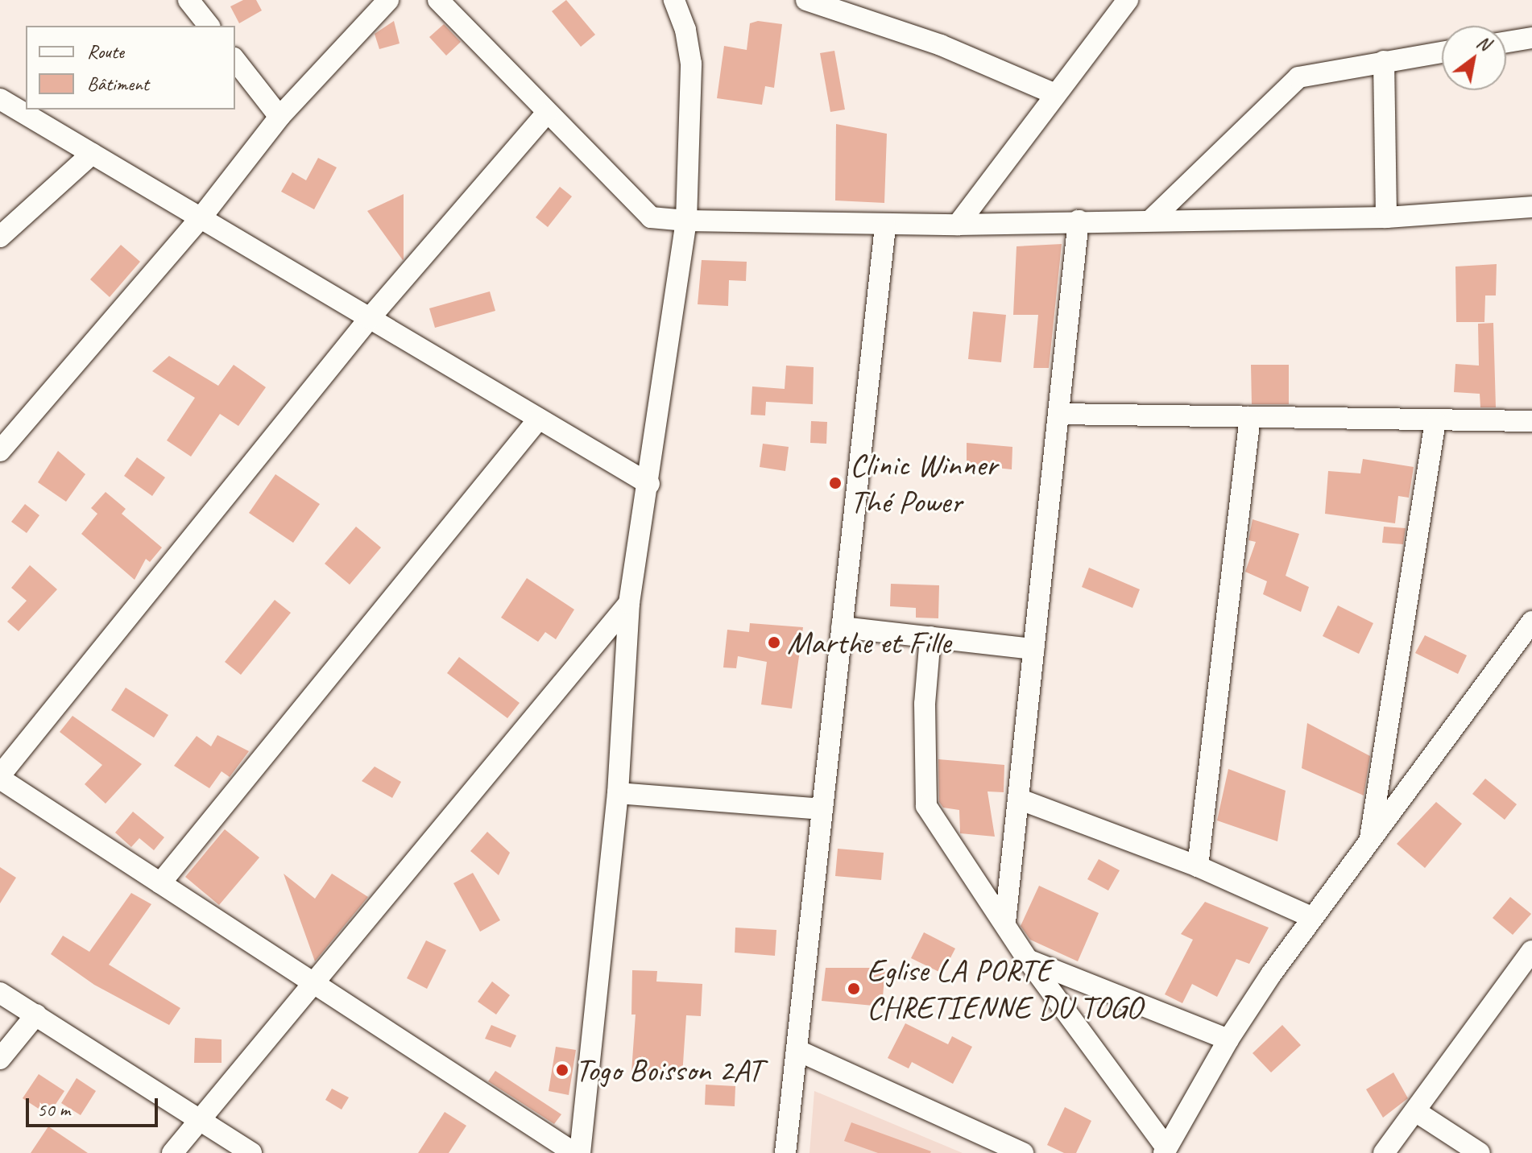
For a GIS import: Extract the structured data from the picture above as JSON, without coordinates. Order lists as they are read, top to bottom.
{
  "places": [
    "Clinic Winner Thé Power",
    "Marthe et Fille",
    "Eglise LA PORTE CHRETIENNE DU TOGO",
    "Togo Boisson 2AT"
  ],
  "legend": ["Route", "Bâtiment"],
  "scale_bar": "50 m",
  "north": "top right"
}
